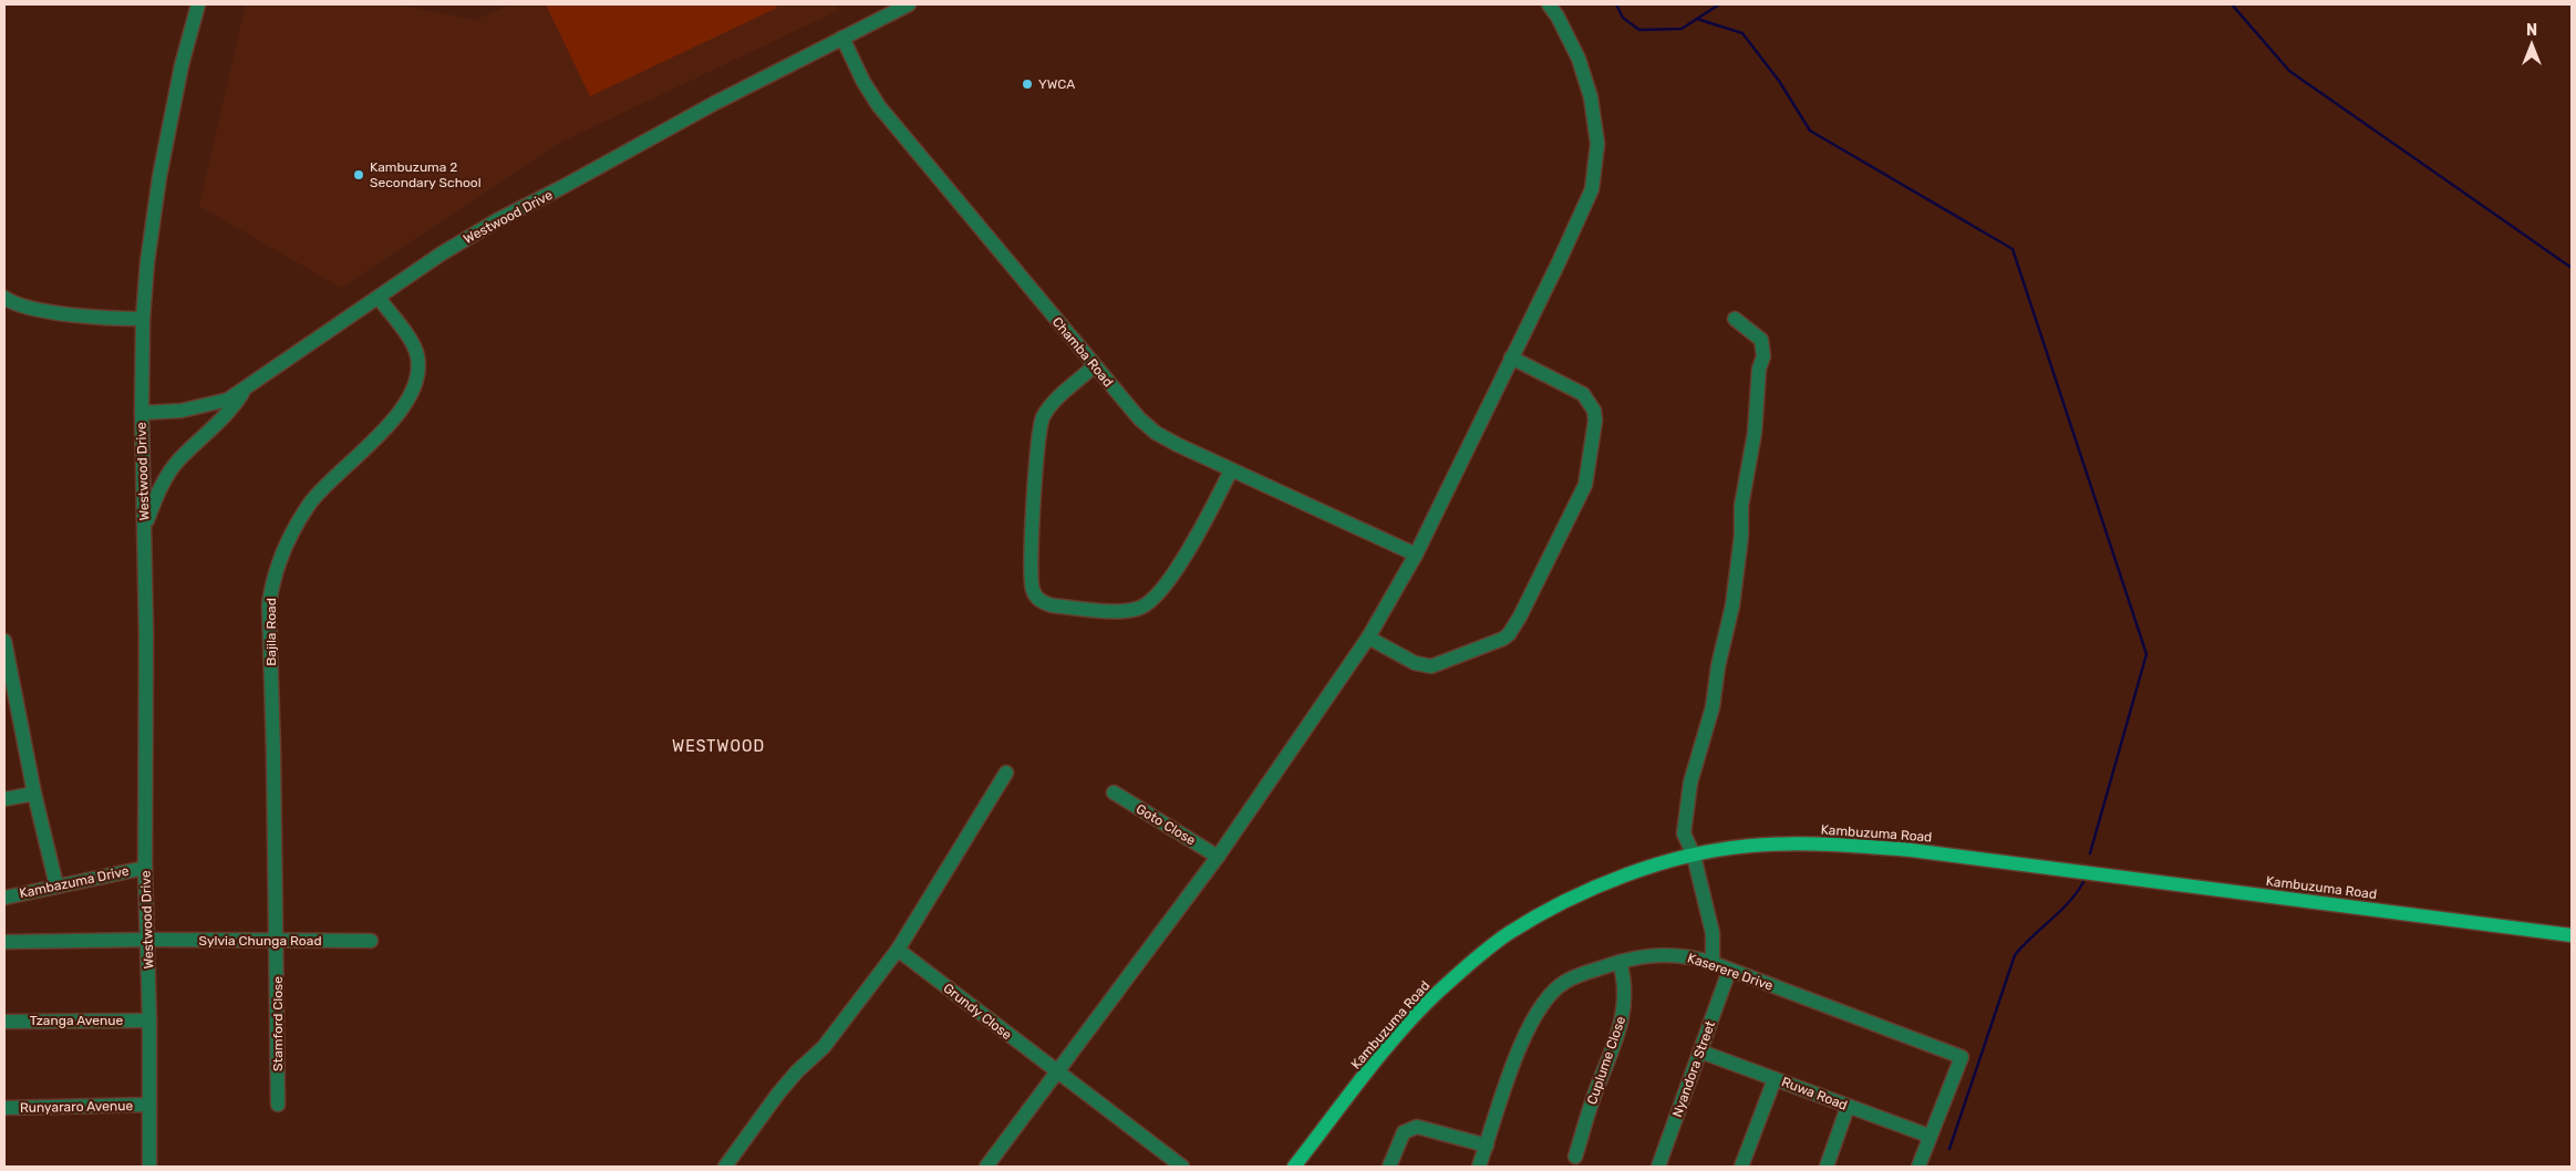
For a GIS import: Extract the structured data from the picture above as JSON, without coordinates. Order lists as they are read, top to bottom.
{
  "streets": {
    "main road": ["Kambuzuma Road"],
    "street": [
      "Westwood Drive",
      "Chamba Road",
      "Bajila Road",
      "Goto Close",
      "Kambazuma Drive",
      "Sylvia Chunga Road",
      "Kaserere Drive",
      "Grundy Close",
      "Tzanga Avenue",
      "Stamford Close",
      "Cuplume Close",
      "Nyandora Street",
      "Ruwa Road",
      "Runyararo Avenue"
    ]
  },
  "crossings": [
    ["Westwood Drive", "Chamba Road"],
    ["Westwood Drive", "Bajila Road"],
    ["Westwood Drive", "Kambazuma Drive"],
    ["Westwood Drive", "Sylvia Chunga Road"],
    ["Westwood Drive", "Tzanga Avenue"],
    ["Westwood Drive", "Runyararo Avenue"],
    ["Bajila Road", "Sylvia Chunga Road"],
    ["Bajila Road", "Stamford Close"],
    ["Sylvia Chunga Road", "Stamford Close"],
    ["Kaserere Drive", "Cuplume Close"],
    ["Kaserere Drive", "Nyandora Street"],
    ["Kaserere Drive", "Ruwa Road"],
    ["Nyandora Street", "Ruwa Road"]
  ],
  "districts": ["WESTWOOD"],
  "places": ["YWCA", "Kambuzuma 2 Secondary School"],
  "north": "top"
}
